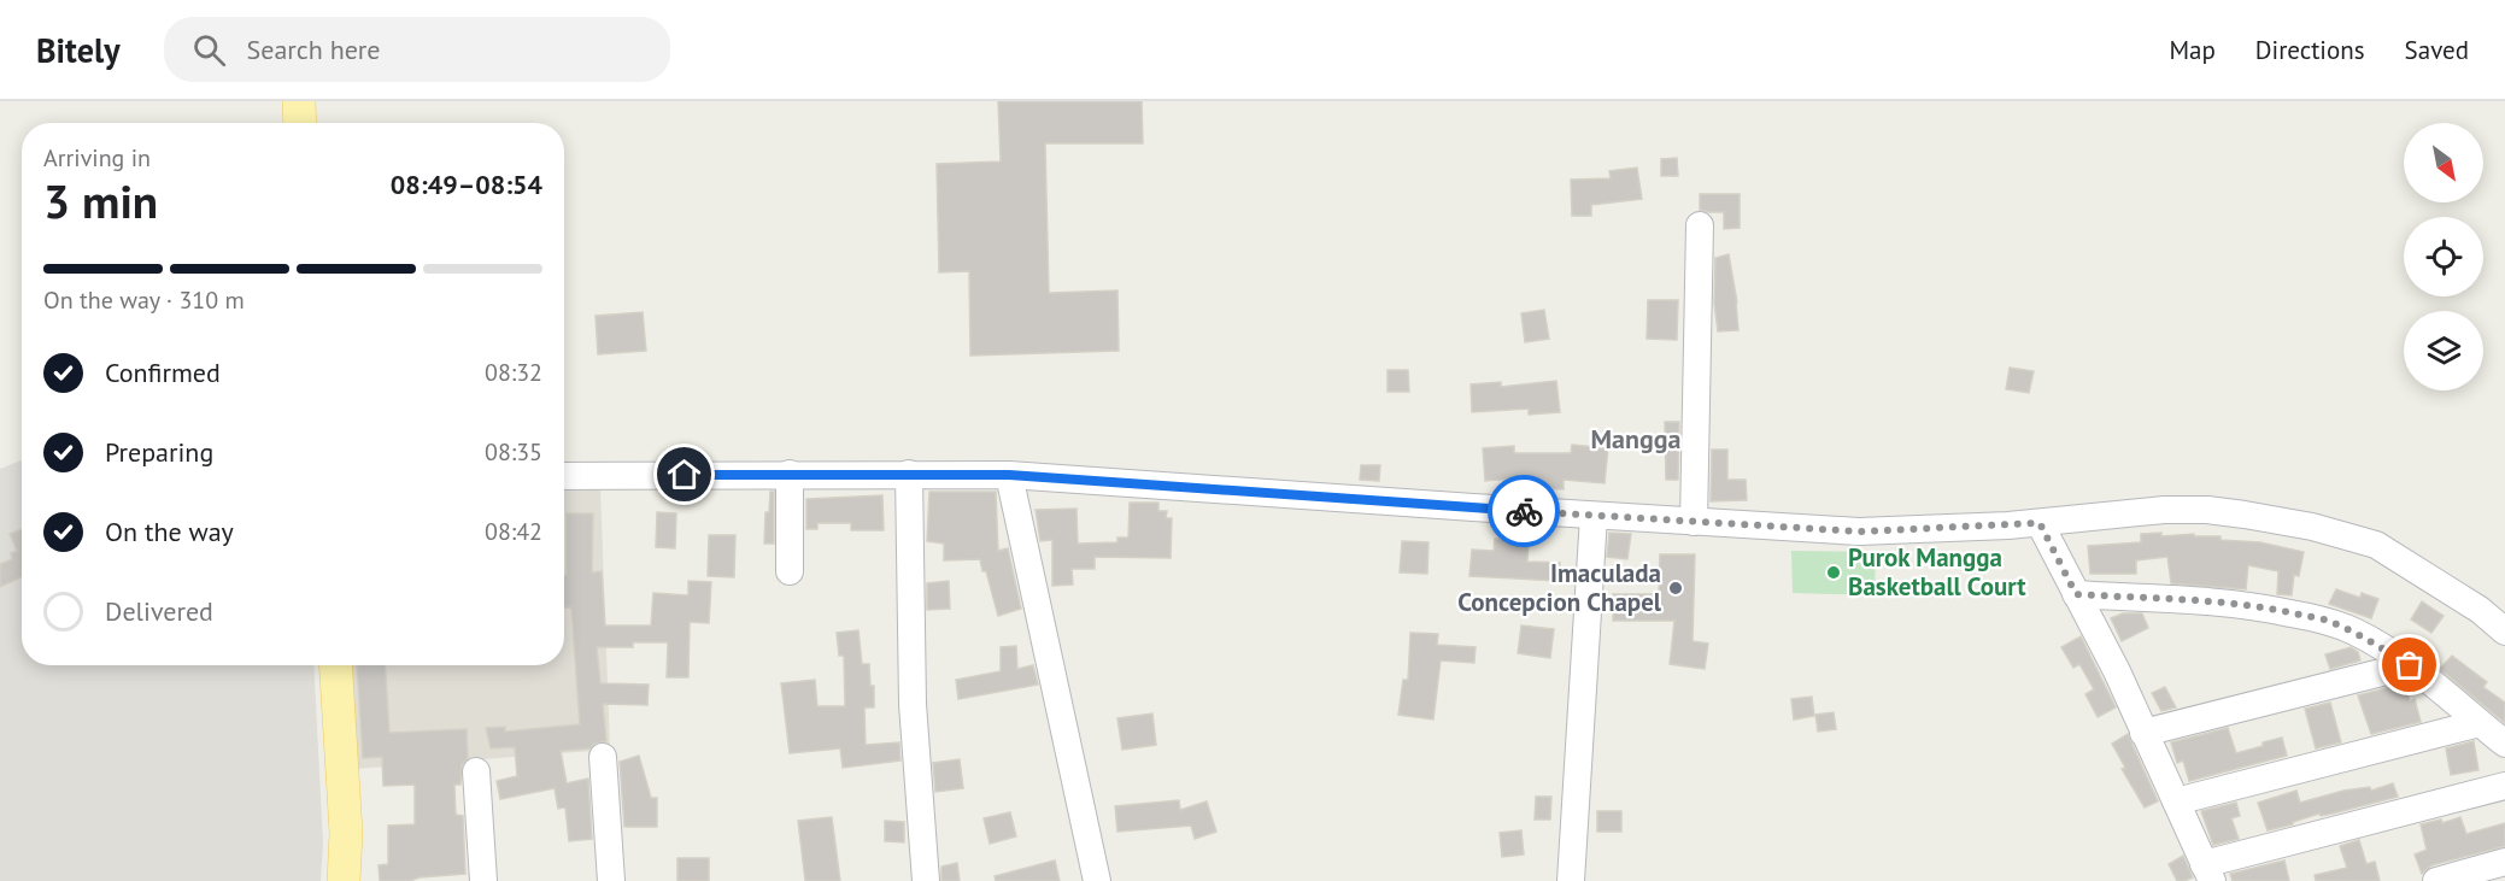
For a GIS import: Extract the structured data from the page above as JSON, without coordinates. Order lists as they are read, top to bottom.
{
  "districts": ["Mangga"],
  "places": ["Purok Mangga Basketball Court", "Imaculada Concepcion Chapel"],
  "north": "bottom right",
  "page": {
    "header": "Bitely",
    "search": "Search here",
    "nav": ["Map", "Directions", "Saved"],
    "heading": ["3 min", "Arriving in", "08:49–08:54"],
    "bar": "On the way · 310 m",
    "list": [
      ["Confirmed", "08:32"],
      ["Preparing", "08:35"],
      ["On the way", "08:42"],
      "Delivered"
    ]
  }
}
